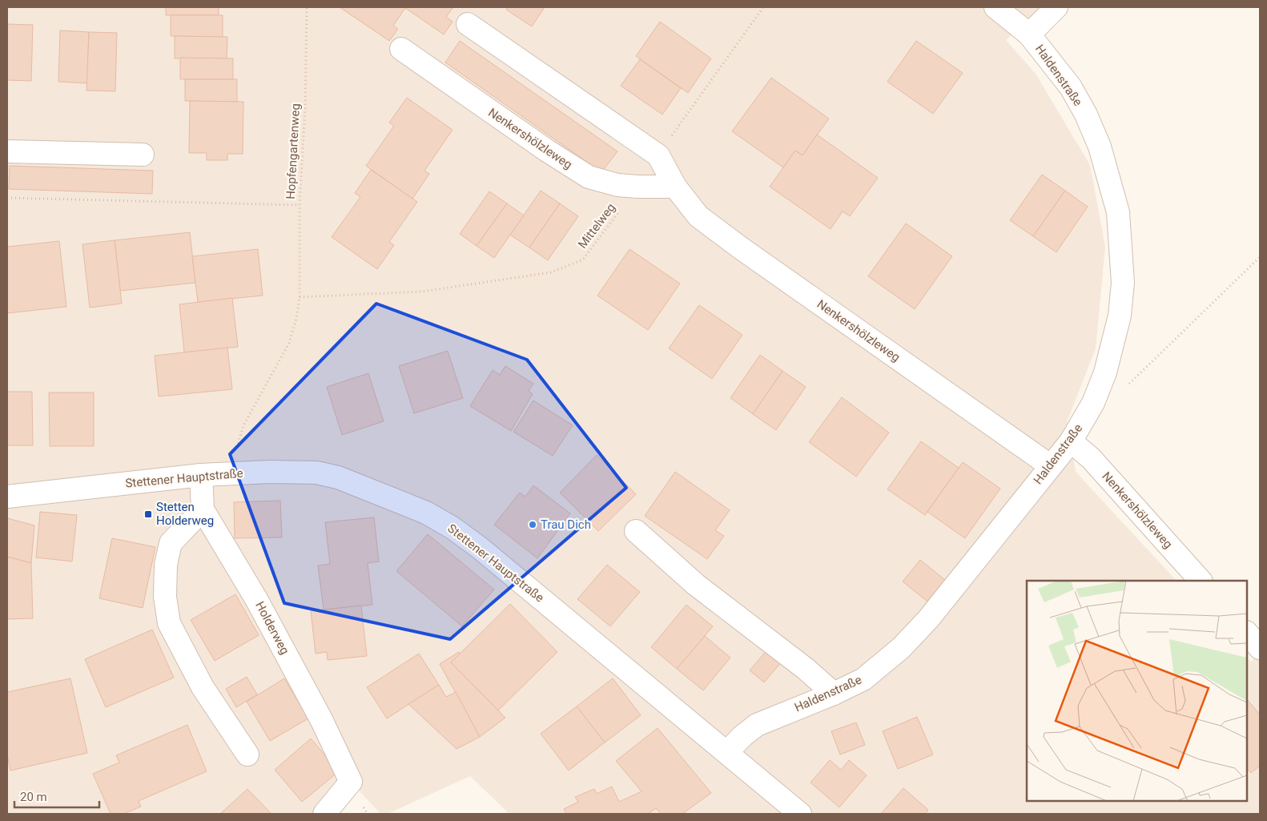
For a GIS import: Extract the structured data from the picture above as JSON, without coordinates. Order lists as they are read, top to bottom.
{
  "streets": {
    "street": [
      "Haldenstraße",
      "Nenkershölzleweg",
      "Stettener Hauptstraße",
      "Holderweg"
    ],
    "path": ["Hopfengartenweg", "Mittelweg"]
  },
  "crossings": [
    ["Haldenstraße", "Nenkershölzleweg"],
    ["Haldenstraße", "Stettener Hauptstraße"],
    ["Nenkershölzleweg", "Mittelweg"],
    ["Hopfengartenweg", "Mittelweg"],
    ["Hopfengartenweg", "Stettener Hauptstraße"],
    ["Stettener Hauptstraße", "Holderweg"]
  ],
  "places": {
    "transit": ["Stetten Holderweg"],
    "other": ["Trau Dich"]
  },
  "scale_bar": "20 m"
}
